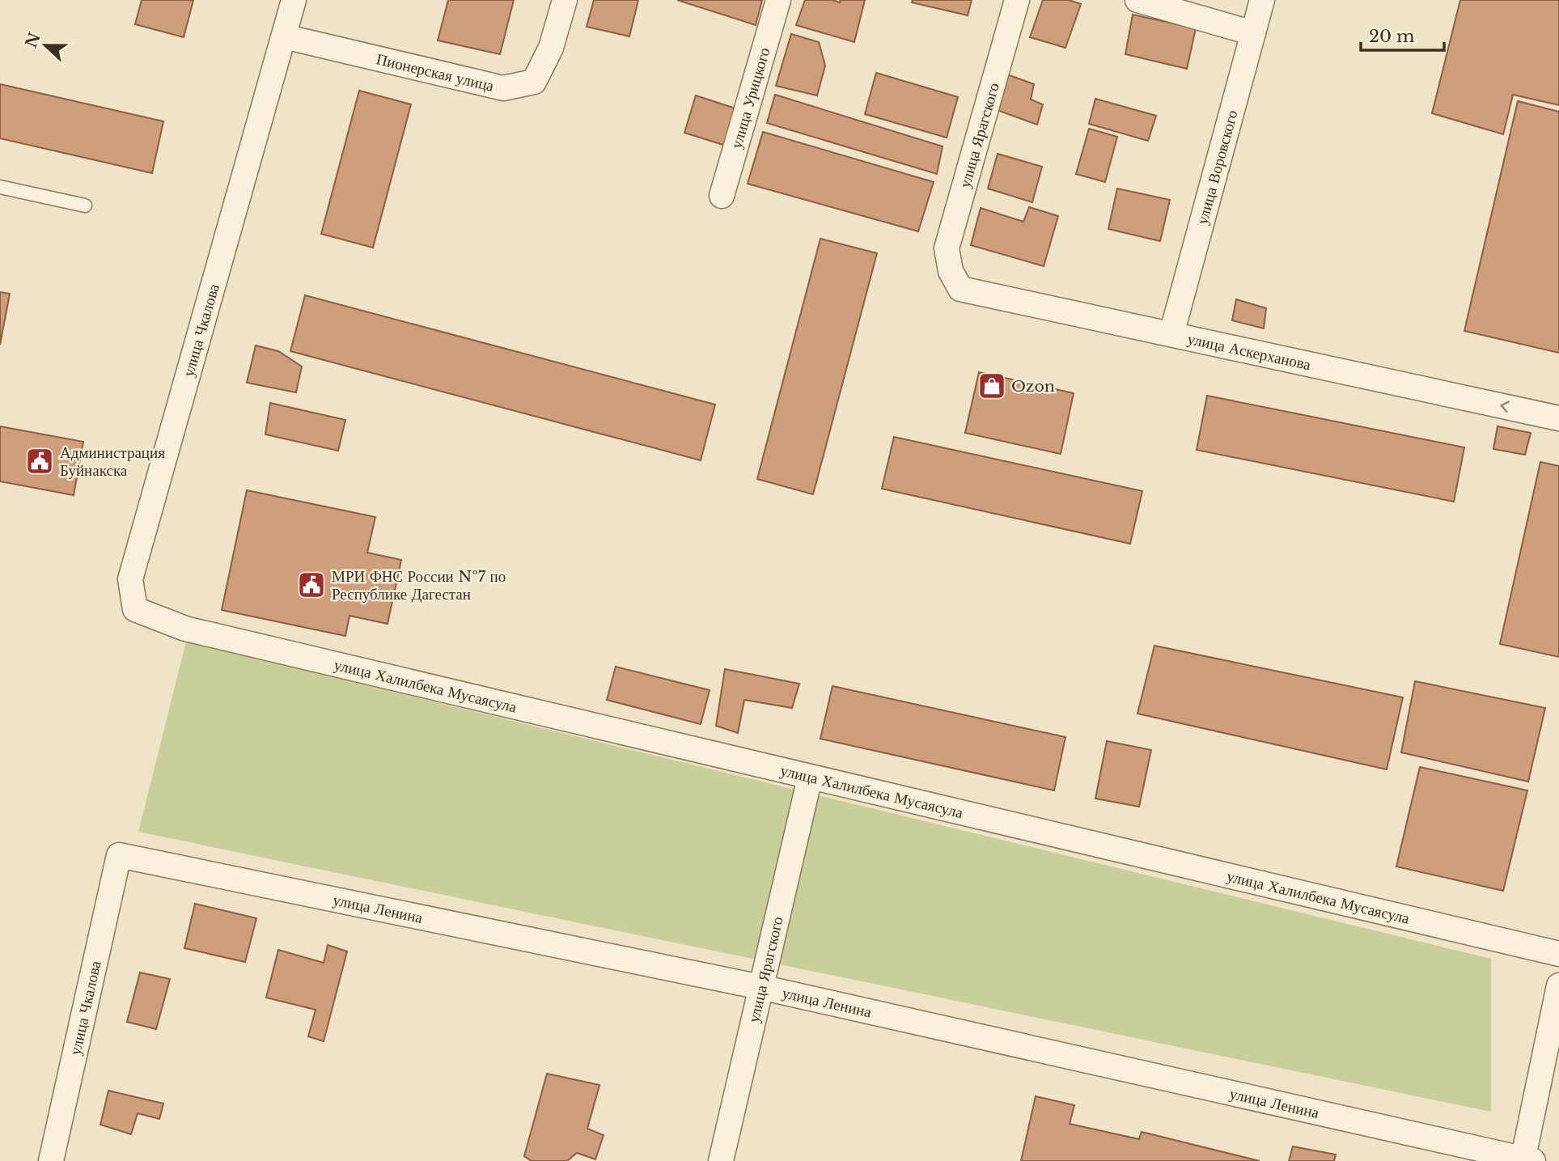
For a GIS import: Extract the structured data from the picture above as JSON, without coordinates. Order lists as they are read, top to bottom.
{
  "streets": {
    "street": [
      "Пионерская улица",
      "улица Урицкого",
      "улица Ярагского",
      "улица Воровского",
      "улица Чкалова",
      "улица Аскерханова",
      "улица Халилбека Мусаясула",
      "улица Ленина"
    ]
  },
  "crossings": [
    ["Пионерская улица", "улица Чкалова"],
    ["улица Ярагского", "улица Аскерханова"],
    ["улица Ярагского", "улица Халилбека Мусаясула"],
    ["улица Ярагского", "улица Ленина"],
    ["улица Воровского", "улица Аскерханова"],
    ["улица Чкалова", "улица Халилбека Мусаясула"],
    ["улица Чкалова", "улица Ленина"]
  ],
  "one_way": ["улица Аскерханова"],
  "places": {
    "shop": ["Ozon"],
    "public building": ["Администрация Буйнакска", "МРИ ФНС России №7 по Республике Дагестан"]
  },
  "scale_bar": "20 m",
  "north": "left"
}
